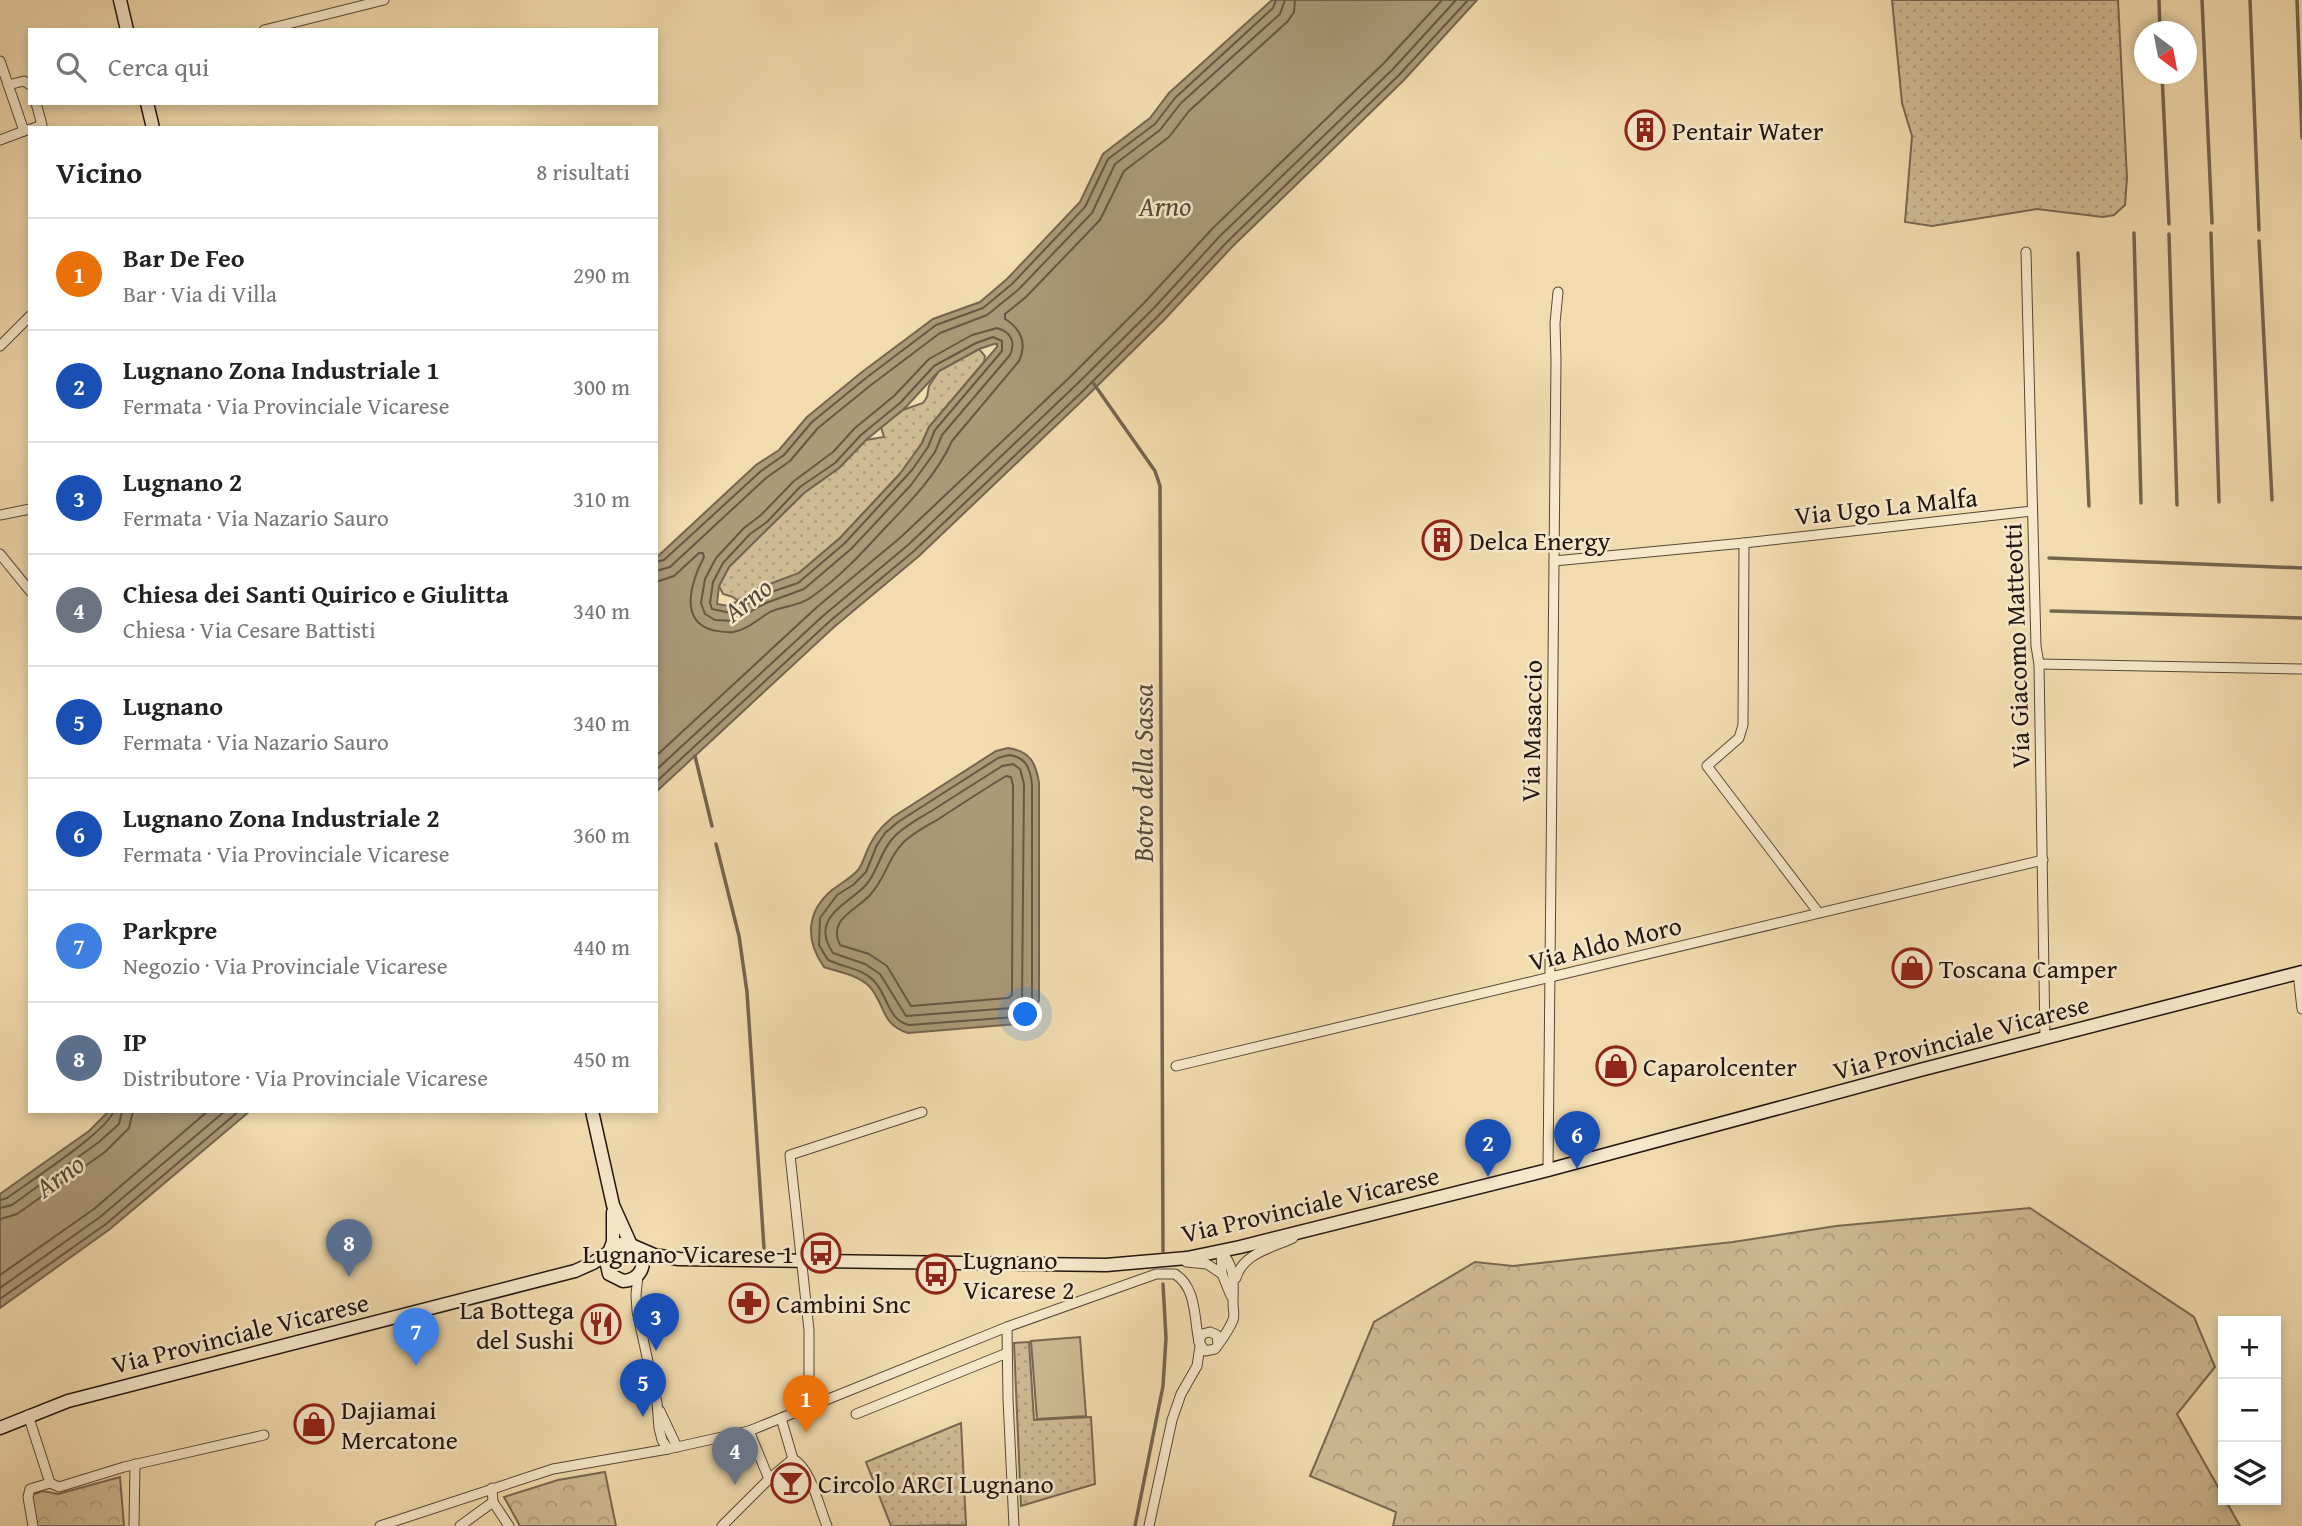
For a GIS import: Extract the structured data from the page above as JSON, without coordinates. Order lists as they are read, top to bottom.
{
  "streets": {
    "main road": ["Via Provinciale Vicarese"],
    "street": [
      "Via Ugo La Malfa",
      "Via Giacomo Matteotti",
      "Via Masaccio",
      "Via Aldo Moro"
    ]
  },
  "crossings": [
    ["Via Ugo La Malfa", "Via Giacomo Matteotti"],
    ["Via Ugo La Malfa", "Via Masaccio"],
    ["Via Giacomo Matteotti", "Via Aldo Moro"],
    ["Via Giacomo Matteotti", "Via Provinciale Vicarese"],
    ["Via Masaccio", "Via Aldo Moro"],
    ["Via Masaccio", "Via Provinciale Vicarese"]
  ],
  "water": ["Arno", "Botro della Sassa"],
  "places": {
    "building": ["Pentair Water", "Delca Energy"],
    "shop": ["Toscana Camper", "Caparolcenter", "Dajiamai Mercatone"],
    "bus stop": ["Lugnano Vicarese 1", "Lugnano Vicarese 2"],
    "pharmacy": ["Cambini Snc"],
    "restaurant": ["La Bottega del Sushi"],
    "bar": ["Circolo ARCI Lugnano"]
  },
  "north": "bottom right",
  "page": {
    "search": "Cerca qui",
    "heading": ["Vicino", "8 risultati"],
    "list": [
      {
        "mark": "1",
        "name": "Bar De Feo",
        "note": "Bar · Via di Villa",
        "value": "290 m"
      },
      {
        "mark": "2",
        "name": "Lugnano Zona Industriale 1",
        "note": "Fermata · Via Provinciale Vicarese",
        "value": "300 m"
      },
      {
        "mark": "3",
        "name": "Lugnano 2",
        "note": "Fermata · Via Nazario Sauro",
        "value": "310 m"
      },
      {
        "mark": "4",
        "name": "Chiesa dei Santi Quirico e Giulitta",
        "note": "Chiesa · Via Cesare Battisti",
        "value": "340 m"
      },
      {
        "mark": "5",
        "name": "Lugnano",
        "note": "Fermata · Via Nazario Sauro",
        "value": "340 m"
      },
      {
        "mark": "6",
        "name": "Lugnano Zona Industriale 2",
        "note": "Fermata · Via Provinciale Vicarese",
        "value": "360 m"
      },
      {
        "mark": "7",
        "name": "Parkpre",
        "note": "Negozio · Via Provinciale Vicarese",
        "value": "440 m"
      },
      {
        "mark": "8",
        "name": "IP",
        "note": "Distributore · Via Provinciale Vicarese",
        "value": "450 m"
      }
    ],
    "pins": [
      "6",
      "2",
      "8",
      "3",
      "7",
      "5",
      "1",
      "4"
    ],
    "map_buttons": ["+", "−"]
  }
}
